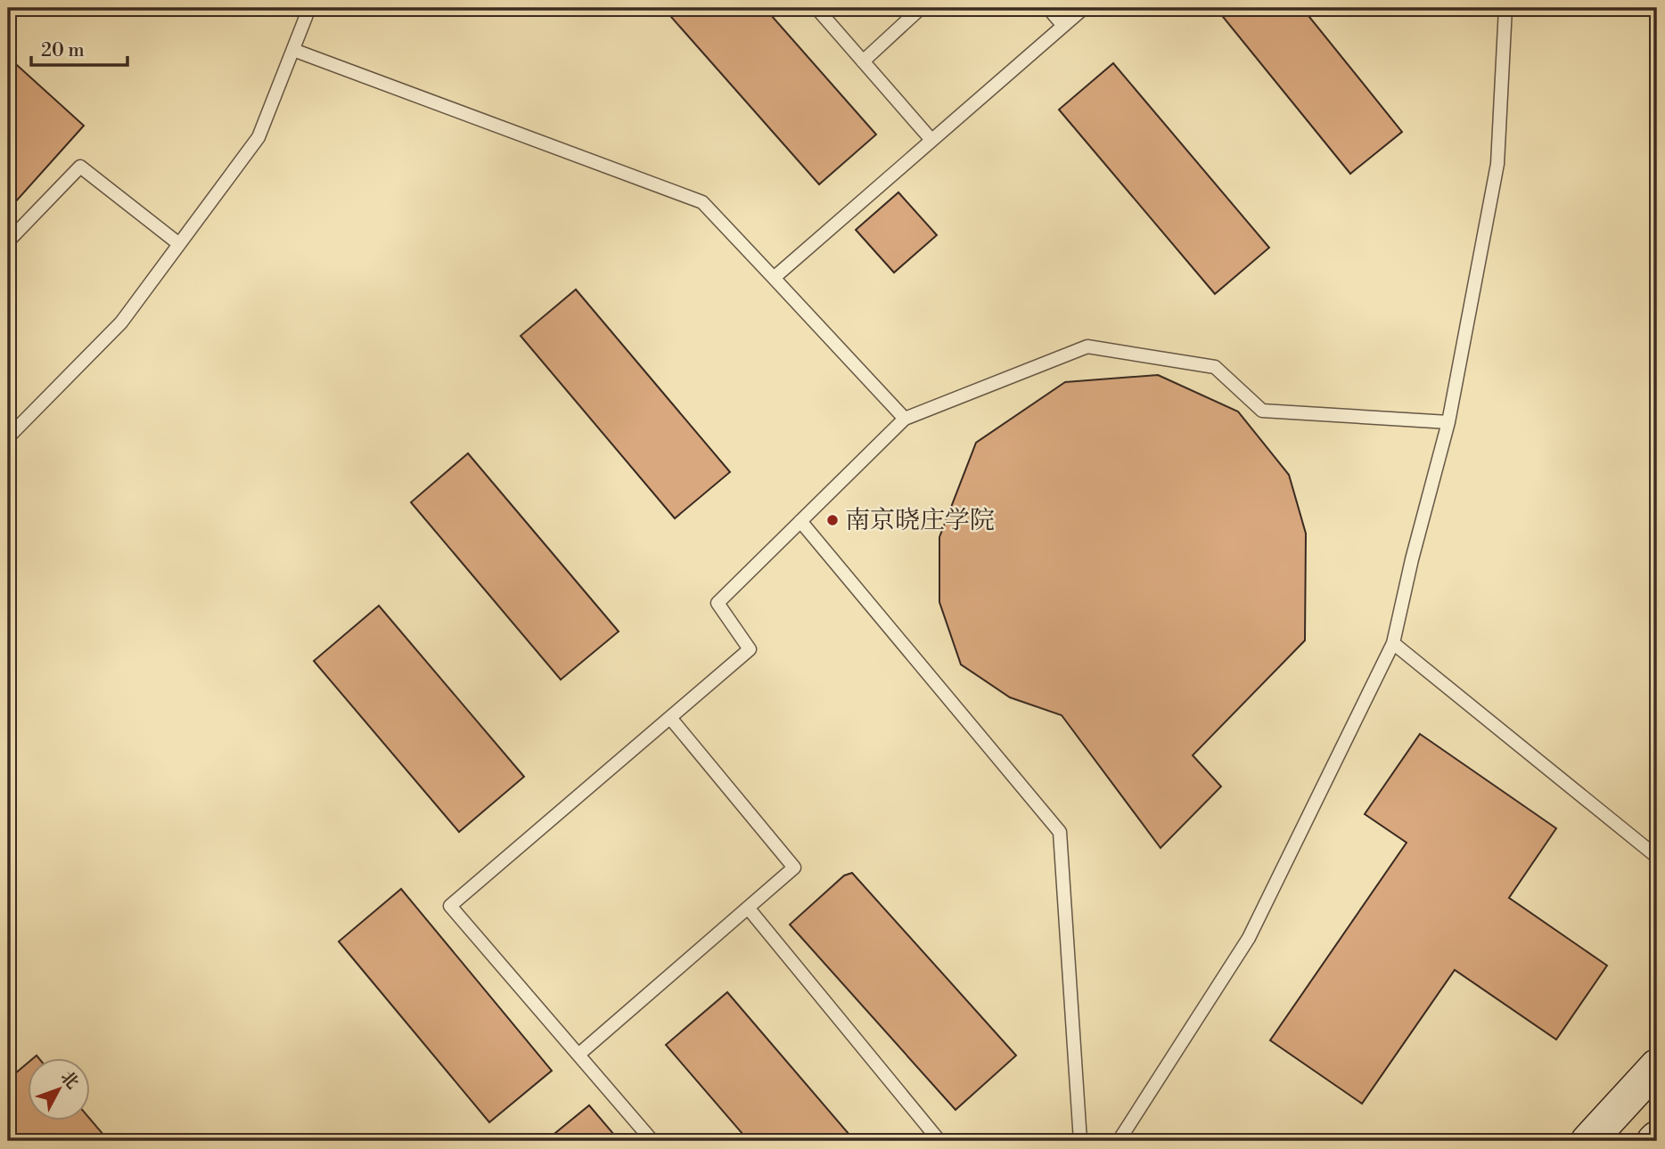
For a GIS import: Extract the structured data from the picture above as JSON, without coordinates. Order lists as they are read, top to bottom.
{
  "places": ["南京晓庄学院"],
  "scale_bar": "20 m",
  "north": "top right"
}
